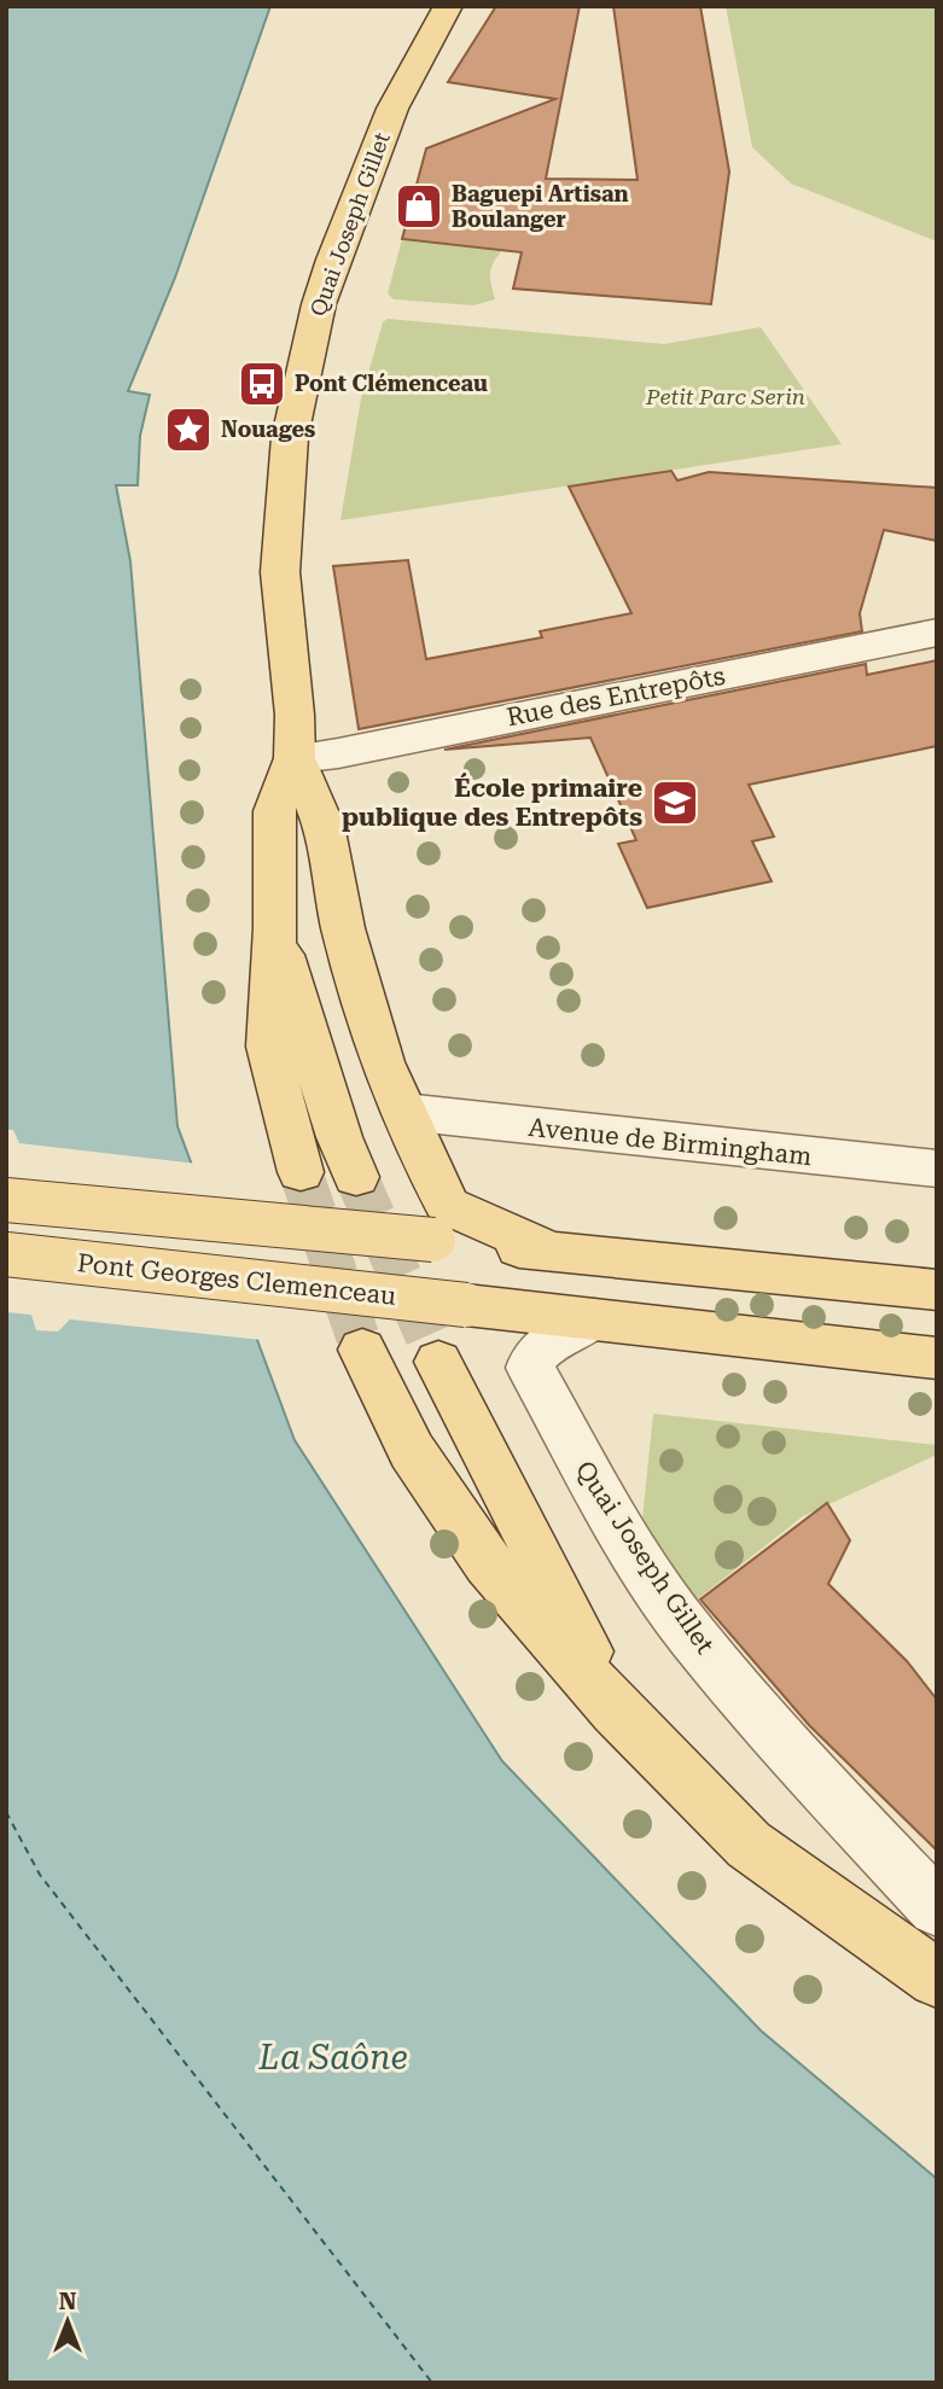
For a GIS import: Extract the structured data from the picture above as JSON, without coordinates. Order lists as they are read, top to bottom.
{
  "streets": {
    "main road": ["Quai Joseph Gillet", "Pont Georges Clemenceau"],
    "street": ["Rue des Entrepôts", "Avenue de Birmingham"]
  },
  "crossings": [
    ["Quai Joseph Gillet", "Rue des Entrepôts"],
    ["Quai Joseph Gillet", "Avenue de Birmingham"],
    ["Quai Joseph Gillet", "Pont Georges Clemenceau"]
  ],
  "water": ["La Saône"],
  "parks": ["Petit Parc Serin"],
  "places": {
    "shop": ["Baguepi Artisan Boulanger"],
    "bus stop": ["Pont Clémenceau"],
    "place": ["Nouages"],
    "school or university": ["École primaire publique des Entrepôts"]
  },
  "north": "top"
}
